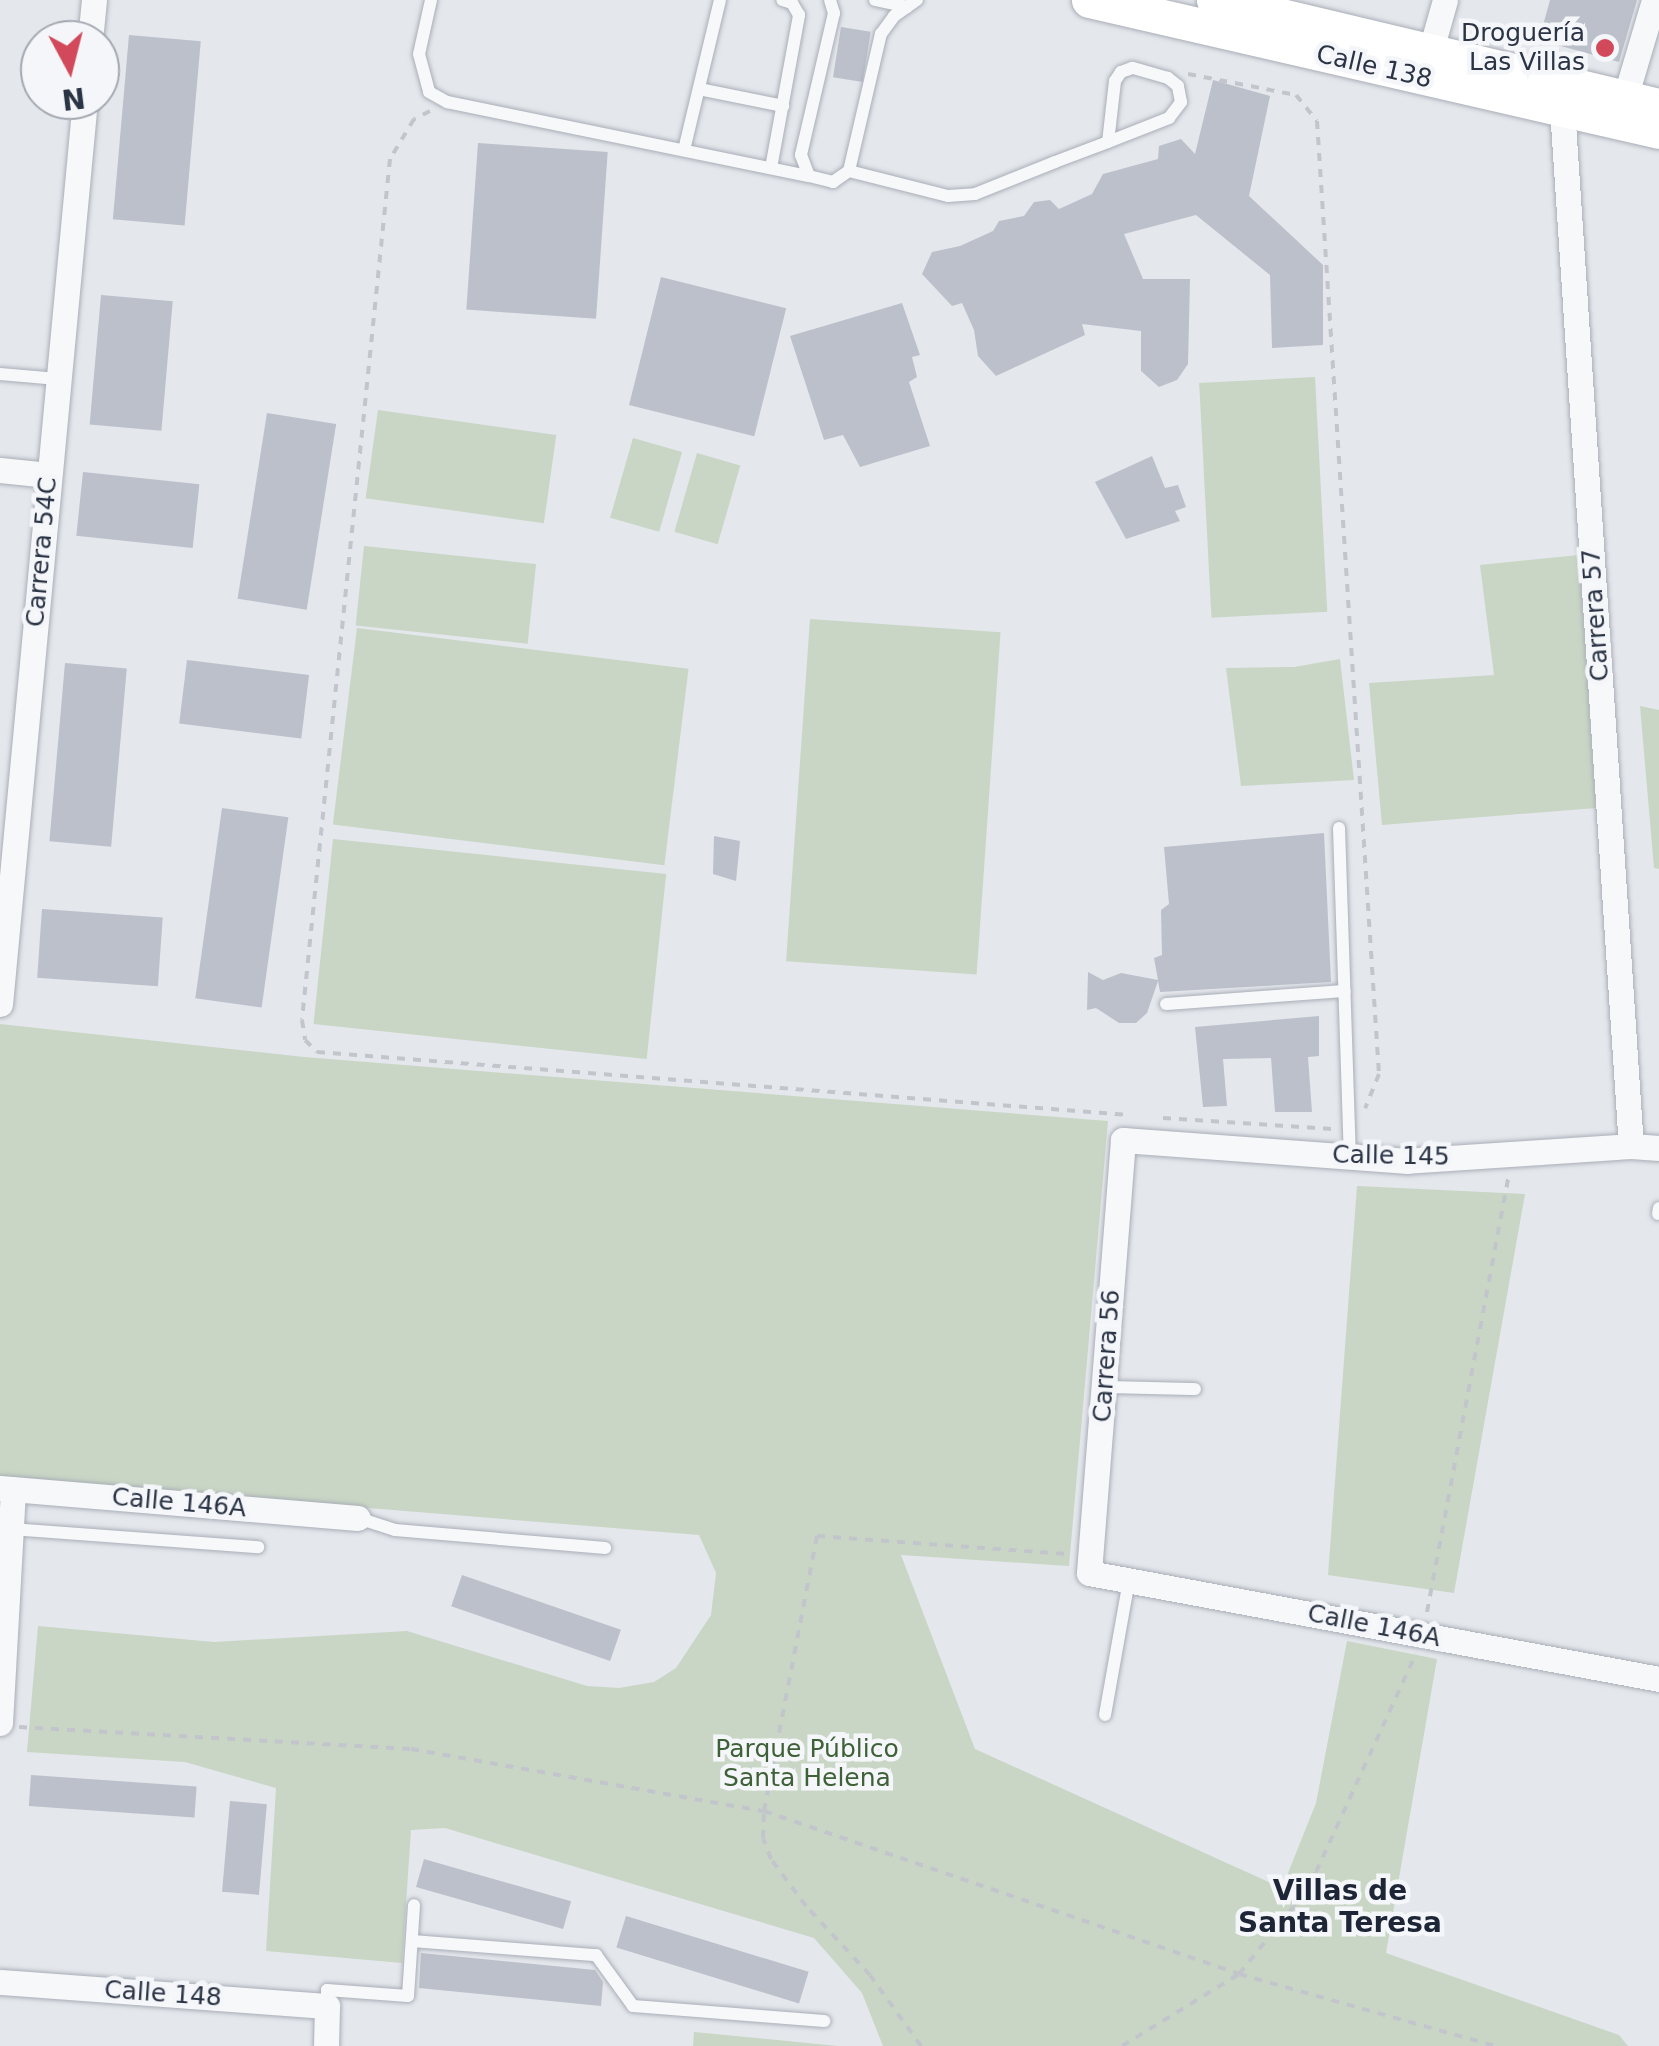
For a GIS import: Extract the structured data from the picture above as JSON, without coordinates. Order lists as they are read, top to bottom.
{
  "streets": {
    "main road": ["Calle 138"],
    "street": [
      "Carrera 54C",
      "Carrera 57",
      "Calle 145",
      "Carrera 56",
      "Calle 146A",
      "Calle 148"
    ]
  },
  "crossings": [
    ["Calle 138", "Carrera 57"],
    ["Carrera 57", "Calle 145"],
    ["Calle 145", "Carrera 56"],
    ["Carrera 56", "Calle 146A"]
  ],
  "districts": ["Villas de Santa Teresa"],
  "parks": ["Parque Público Santa Helena"],
  "places": ["Droguería Las Villas"],
  "north": "bottom"
}
